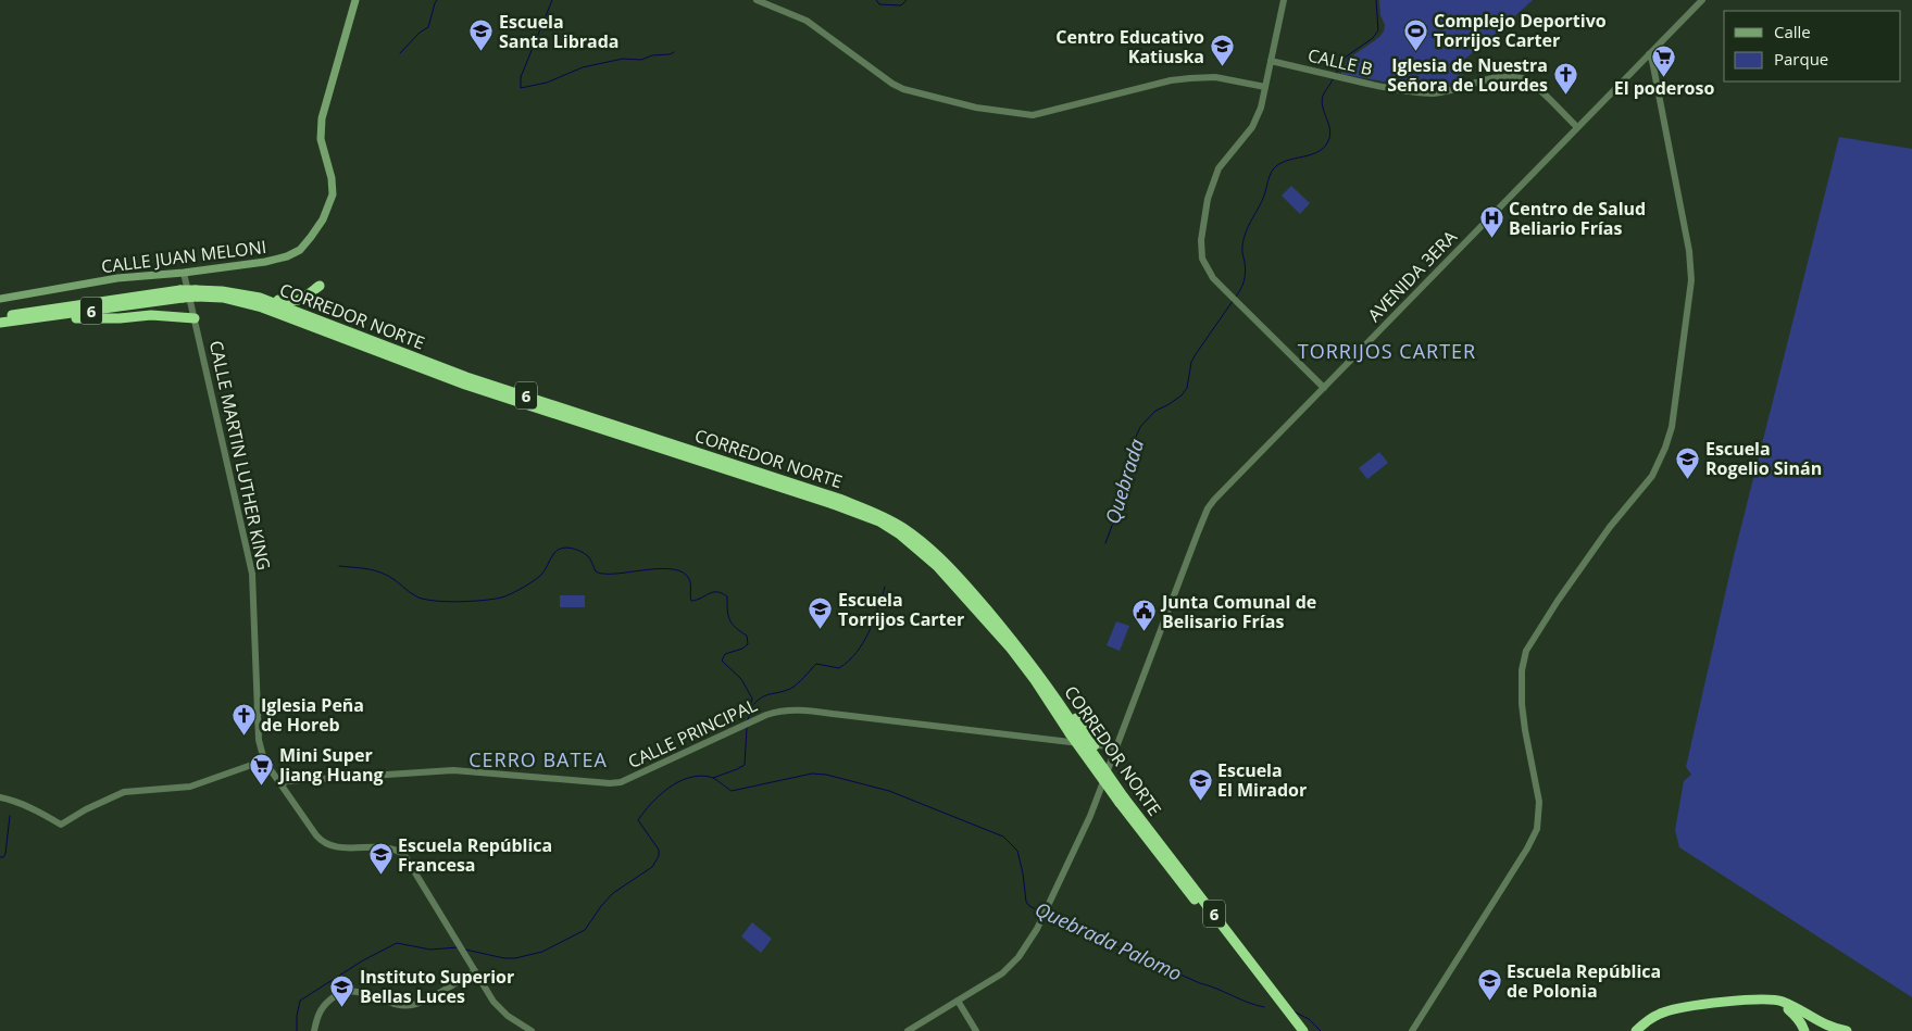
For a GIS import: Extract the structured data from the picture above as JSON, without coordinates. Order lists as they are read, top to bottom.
{
  "streets": {
    "highway": ["6", "CORREDOR NORTE"],
    "main road": ["CALLE JUAN MELONI"],
    "street": [
      "CALLE B",
      "AVENIDA 3ERA",
      "CALLE MARTIN LUTHER KING",
      "CALLE PRINCIPAL"
    ]
  },
  "crossings": [
    ["CALLE B", "AVENIDA 3ERA"],
    ["CALLE JUAN MELONI", "CALLE MARTIN LUTHER KING"],
    ["AVENIDA 3ERA", "CALLE PRINCIPAL"],
    ["CALLE MARTIN LUTHER KING", "CALLE PRINCIPAL"]
  ],
  "districts": ["TORRIJOS CARTER", "CERRO BATEA"],
  "water": ["Quebrada", "Quebrada Palomo"],
  "places": {
    "sports": ["Complejo Deportivo Torrijos Carter"],
    "school or university": [
      "Escuela Santa Librada",
      "Centro Educativo Katiuska",
      "Escuela Rogelio Sinán",
      "Escuela Torrijos Carter",
      "Escuela El Mirador",
      "Escuela República Francesa",
      "Escuela República de Polonia",
      "Instituto Superior Bellas Luces"
    ],
    "supermarket": ["El poderoso", "Mini Super Jiang Huang"],
    "church": ["Iglesia de Nuestra Señora de Lourdes", "Iglesia Peña de Horeb"],
    "hospital": ["Centro de Salud Beliario Frías"],
    "public building": ["Junta Comunal de Belisario Frías"]
  },
  "legend": ["Calle", "Parque"]
}
